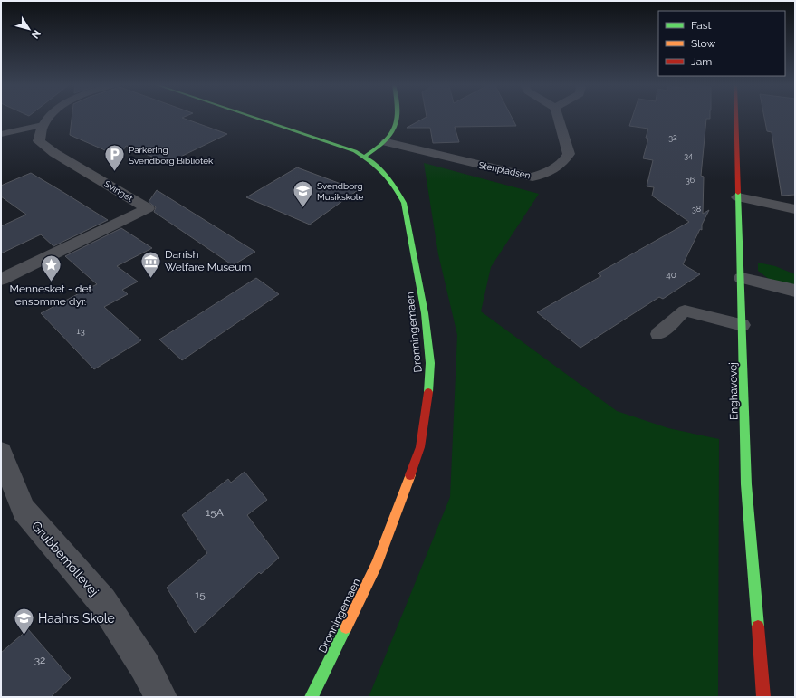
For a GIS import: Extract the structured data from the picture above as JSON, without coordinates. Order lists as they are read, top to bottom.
{
  "streets": {
    "street": [
      "Stenpladsen",
      "Svinget",
      "Dronningemaen",
      "Enghavevej",
      "Grubbemøllevej"
    ]
  },
  "places": {
    "parking": ["Parkering Svendborg Bibliotek"],
    "school or university": ["Svendborg Musikskole", "Haahrs Skole"],
    "museum": ["Danish Welfare Museum"],
    "place": ["Mennesket - det ensomme dyr."]
  },
  "house_numbers": [
    "32",
    "34",
    "36",
    "38",
    "40",
    "13",
    "15A",
    "15",
    "32"
  ],
  "legend": ["Fast", "Slow", "Jam"],
  "north": "bottom right"
}
